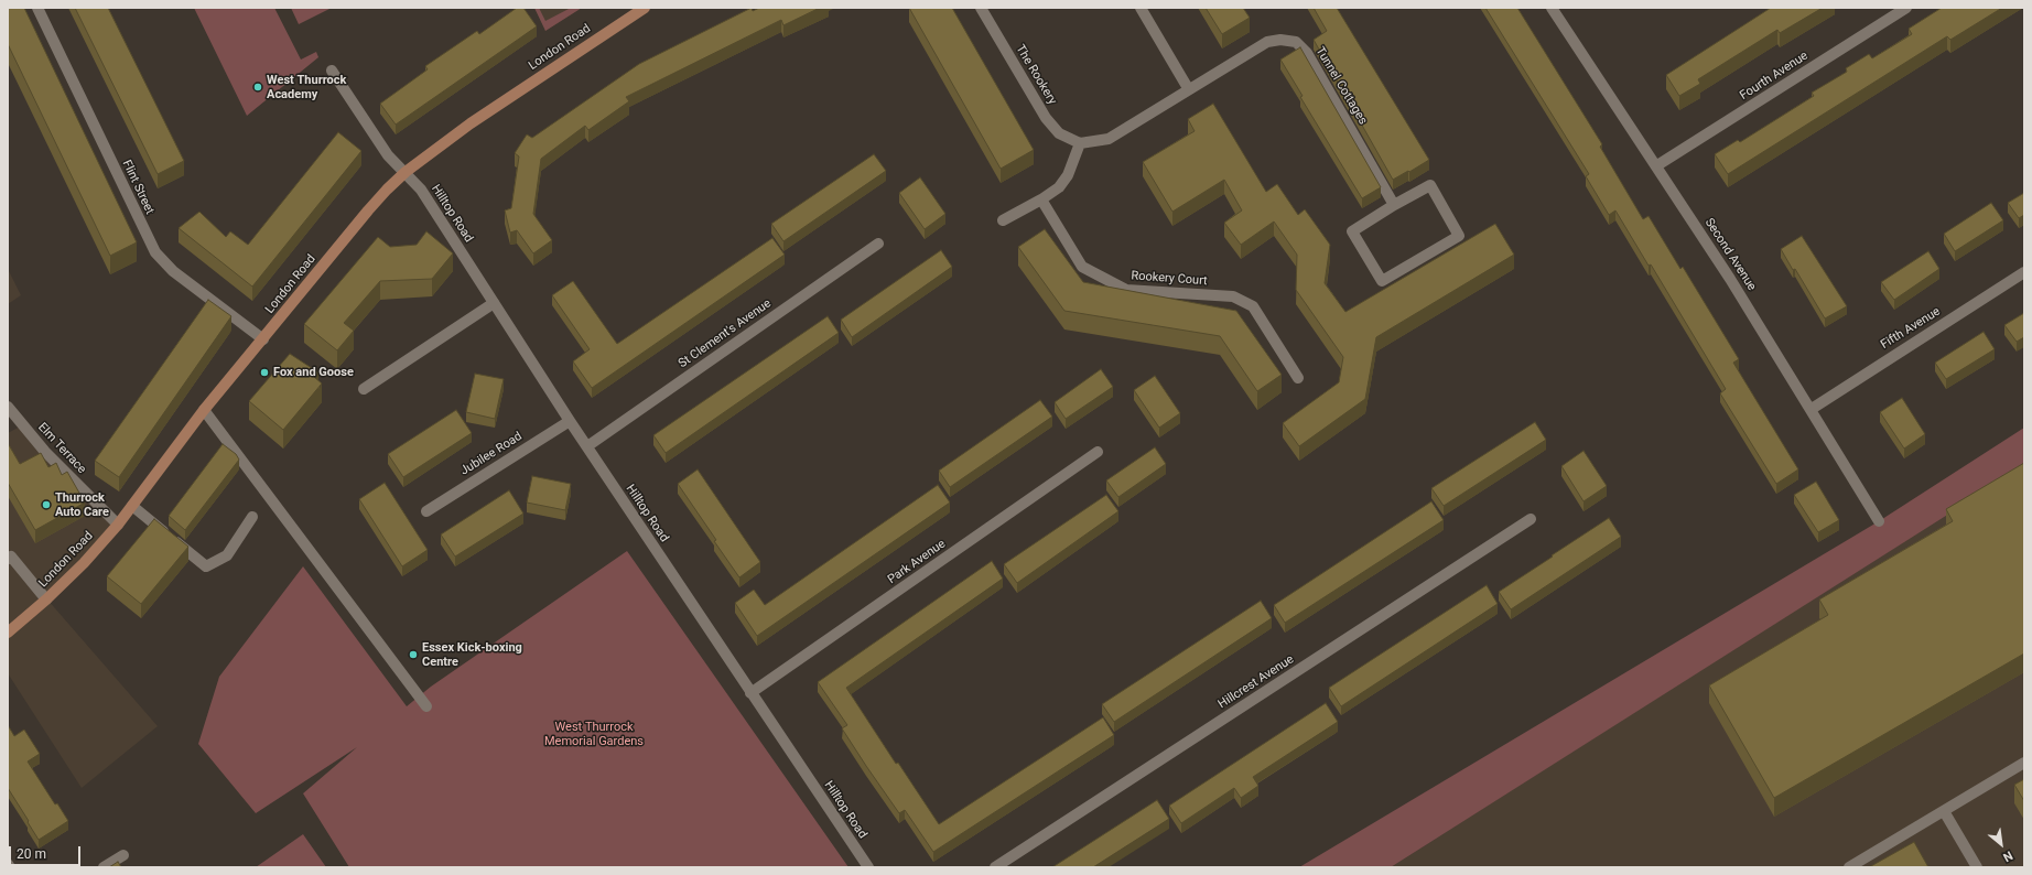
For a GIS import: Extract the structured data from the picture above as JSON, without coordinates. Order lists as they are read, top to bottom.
{
  "streets": {
    "street": [
      "London Road",
      "The Rookery",
      "Fourth Avenue",
      "Tunnel Cottages",
      "Flint Street",
      "Hilltop Road",
      "Second Avenue",
      "Rookery Court",
      "Fifth Avenue",
      "St Clement's Avenue",
      "Elm Terrace",
      "Jubilee Road",
      "Park Avenue",
      "Hillcrest Avenue"
    ]
  },
  "crossings": [
    ["London Road", "Flint Street"],
    ["London Road", "Hilltop Road"],
    ["London Road", "Elm Terrace"],
    ["The Rookery", "Tunnel Cottages"],
    ["Fourth Avenue", "Second Avenue"],
    ["Hilltop Road", "St Clement's Avenue"],
    ["Hilltop Road", "Jubilee Road"],
    ["Hilltop Road", "Park Avenue"],
    ["Second Avenue", "Fifth Avenue"]
  ],
  "parks": ["West Thurrock Memorial Gardens"],
  "places": [
    "West Thurrock Academy",
    "Fox and Goose",
    "Thurrock Auto Care",
    "Essex Kick-boxing Centre"
  ],
  "scale_bar": "20 m",
  "north": "bottom right"
}
